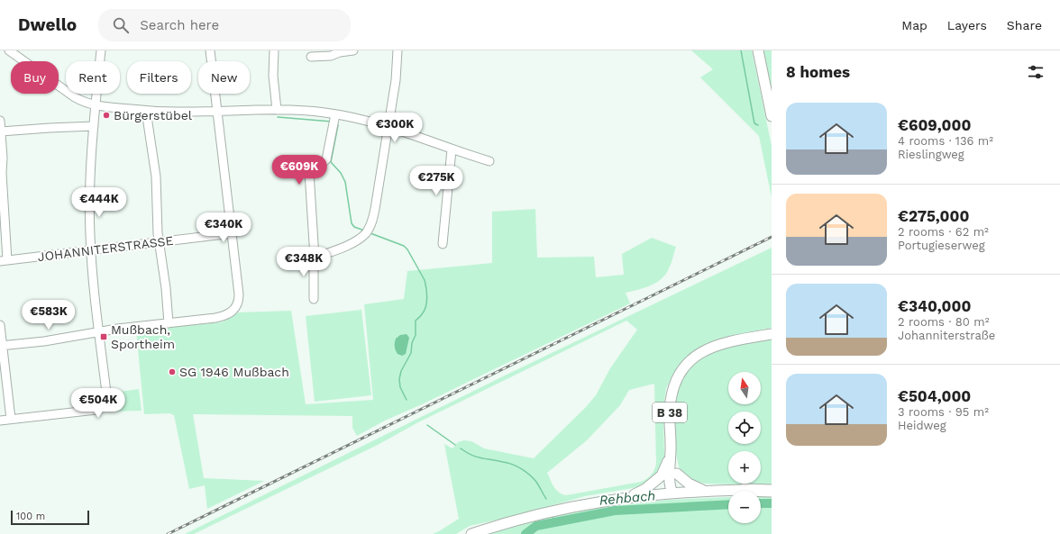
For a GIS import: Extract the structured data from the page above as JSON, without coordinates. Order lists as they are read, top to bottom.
{
  "streets": {
    "highway": ["B 38"],
    "street": ["JOHANNITERSTRASSE"]
  },
  "water": ["Rehbach"],
  "places": {
    "other": ["Bürgerstübel", "SG 1946 Mußbach"],
    "transit": ["Mußbach, Sportheim"]
  },
  "scale_bar": "100 m",
  "north": "top",
  "page": {
    "header": "Dwello",
    "search": "Search here",
    "nav": ["Map", "Layers", "Share"],
    "heading": "8 homes",
    "chip": [
      "Buy",
      "Rent",
      "Filters",
      "New"
    ],
    "list": [
      {
        "name": "€609,000",
        "note": "4 rooms · 136 m² · Rieslingweg"
      },
      {
        "name": "€275,000",
        "note": "2 rooms · 62 m² · Portugieserweg"
      },
      {
        "name": "€340,000",
        "note": "2 rooms · 80 m² · Johanniterstraße"
      },
      {
        "name": "€504,000",
        "note": "3 rooms · 95 m² · Heidweg"
      }
    ],
    "price": [
      "€300K",
      "€609K",
      "€275K",
      "€444K",
      "€340K",
      "€348K",
      "€583K",
      "€504K"
    ],
    "map_buttons": ["+", "−"],
    "scale": "100 m"
  }
}
